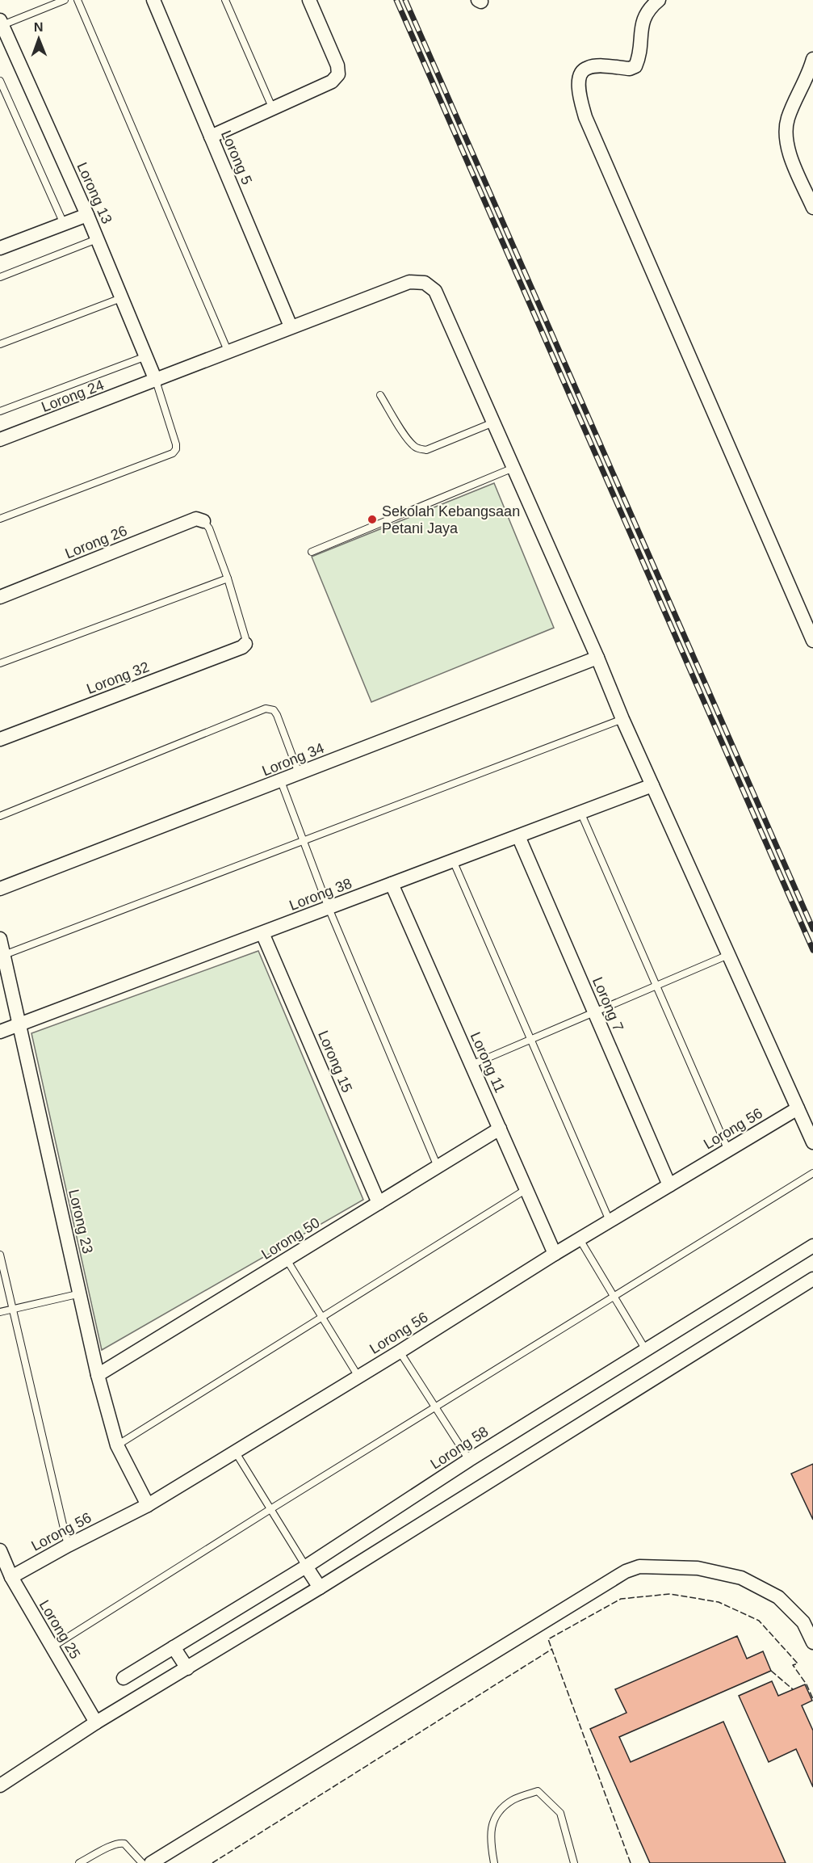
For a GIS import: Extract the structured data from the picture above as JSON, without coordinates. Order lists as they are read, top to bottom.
{
  "streets": {
    "street": [
      "Lorong 5",
      "Lorong 13",
      "Lorong 24",
      "Lorong 26",
      "Lorong 32",
      "Lorong 34",
      "Lorong 38",
      "Lorong 7",
      "Lorong 15",
      "Lorong 11",
      "Lorong 56",
      "Lorong 23",
      "Lorong 50",
      "Lorong 58",
      "Lorong 25"
    ]
  },
  "crossings": [
    ["Lorong 5", "Lorong 24"],
    ["Lorong 13", "Lorong 24"],
    ["Lorong 24", "Lorong 34"],
    ["Lorong 24", "Lorong 38"],
    ["Lorong 24", "Lorong 56"],
    ["Lorong 38", "Lorong 7"],
    ["Lorong 38", "Lorong 15"],
    ["Lorong 38", "Lorong 11"],
    ["Lorong 38", "Lorong 23"],
    ["Lorong 7", "Lorong 56"],
    ["Lorong 15", "Lorong 50"],
    ["Lorong 11", "Lorong 56"],
    ["Lorong 11", "Lorong 50"],
    ["Lorong 56", "Lorong 23"],
    ["Lorong 56", "Lorong 25"],
    ["Lorong 23", "Lorong 50"]
  ],
  "places": ["Sekolah Kebangsaan Petani Jaya"],
  "north": "top"
}
